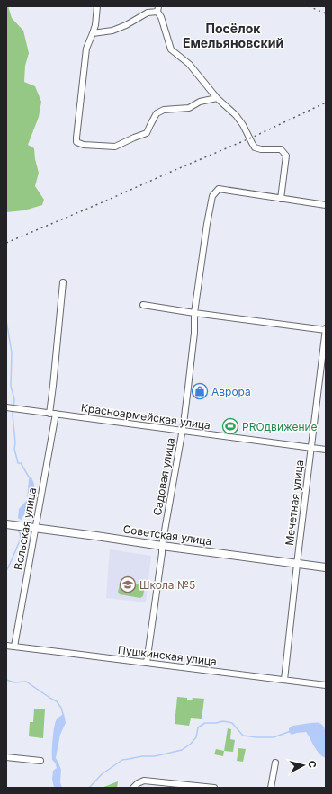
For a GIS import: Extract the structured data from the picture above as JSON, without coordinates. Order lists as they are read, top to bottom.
{
  "streets": {
    "main road": ["Советская улица"],
    "street": [
      "Красноармейская улица",
      "Садовая улица",
      "Мечетная улица",
      "Вольская улица",
      "Пушкинская улица"
    ]
  },
  "crossings": [
    ["Красноармейская улица", "Садовая улица"],
    ["Красноармейская улица", "Мечетная улица"],
    ["Красноармейская улица", "Вольская улица"],
    ["Садовая улица", "Советская улица"],
    ["Садовая улица", "Пушкинская улица"],
    ["Мечетная улица", "Советская улица"],
    ["Мечетная улица", "Пушкинская улица"],
    ["Вольская улица", "Советская улица"],
    ["Вольская улица", "Пушкинская улица"]
  ],
  "districts": ["Посёлок Емельяновский"],
  "places": {
    "shop": ["Аврора"],
    "sports": ["PROдвижение"],
    "school or university": ["Школа №5"]
  },
  "north": "right"
}
